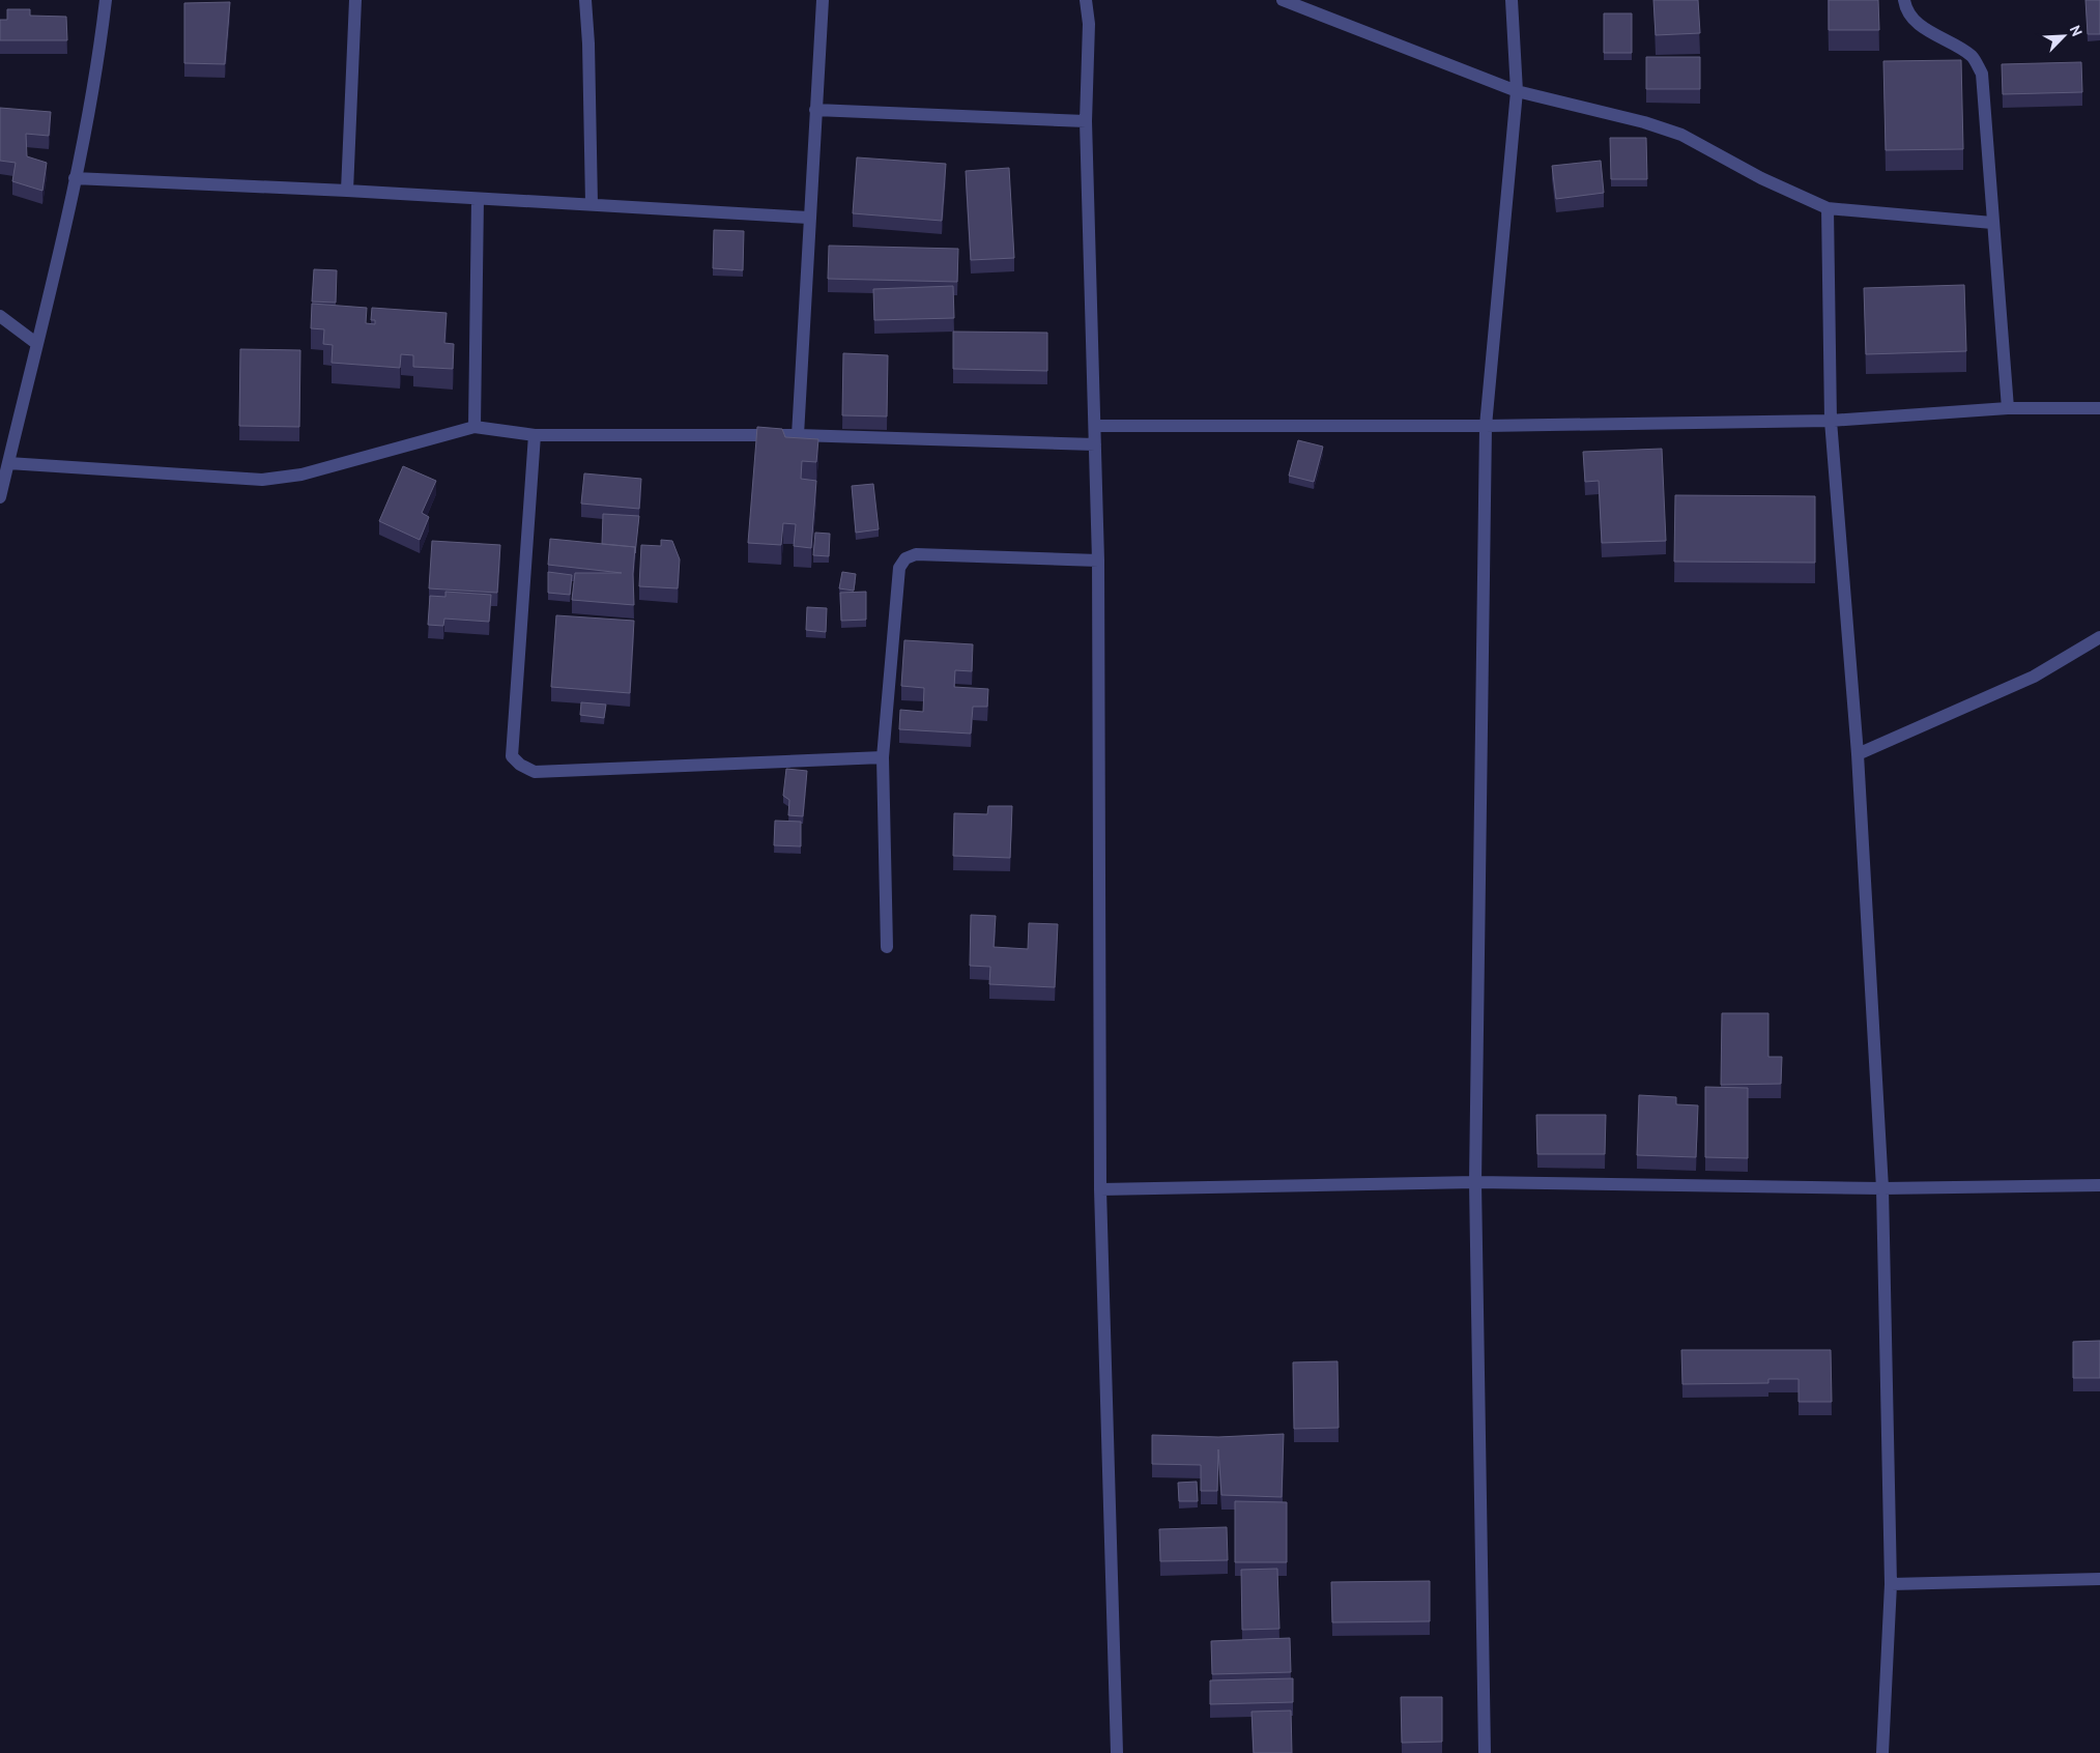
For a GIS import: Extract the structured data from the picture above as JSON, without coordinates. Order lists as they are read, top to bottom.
{
  "north": "top right"
}
